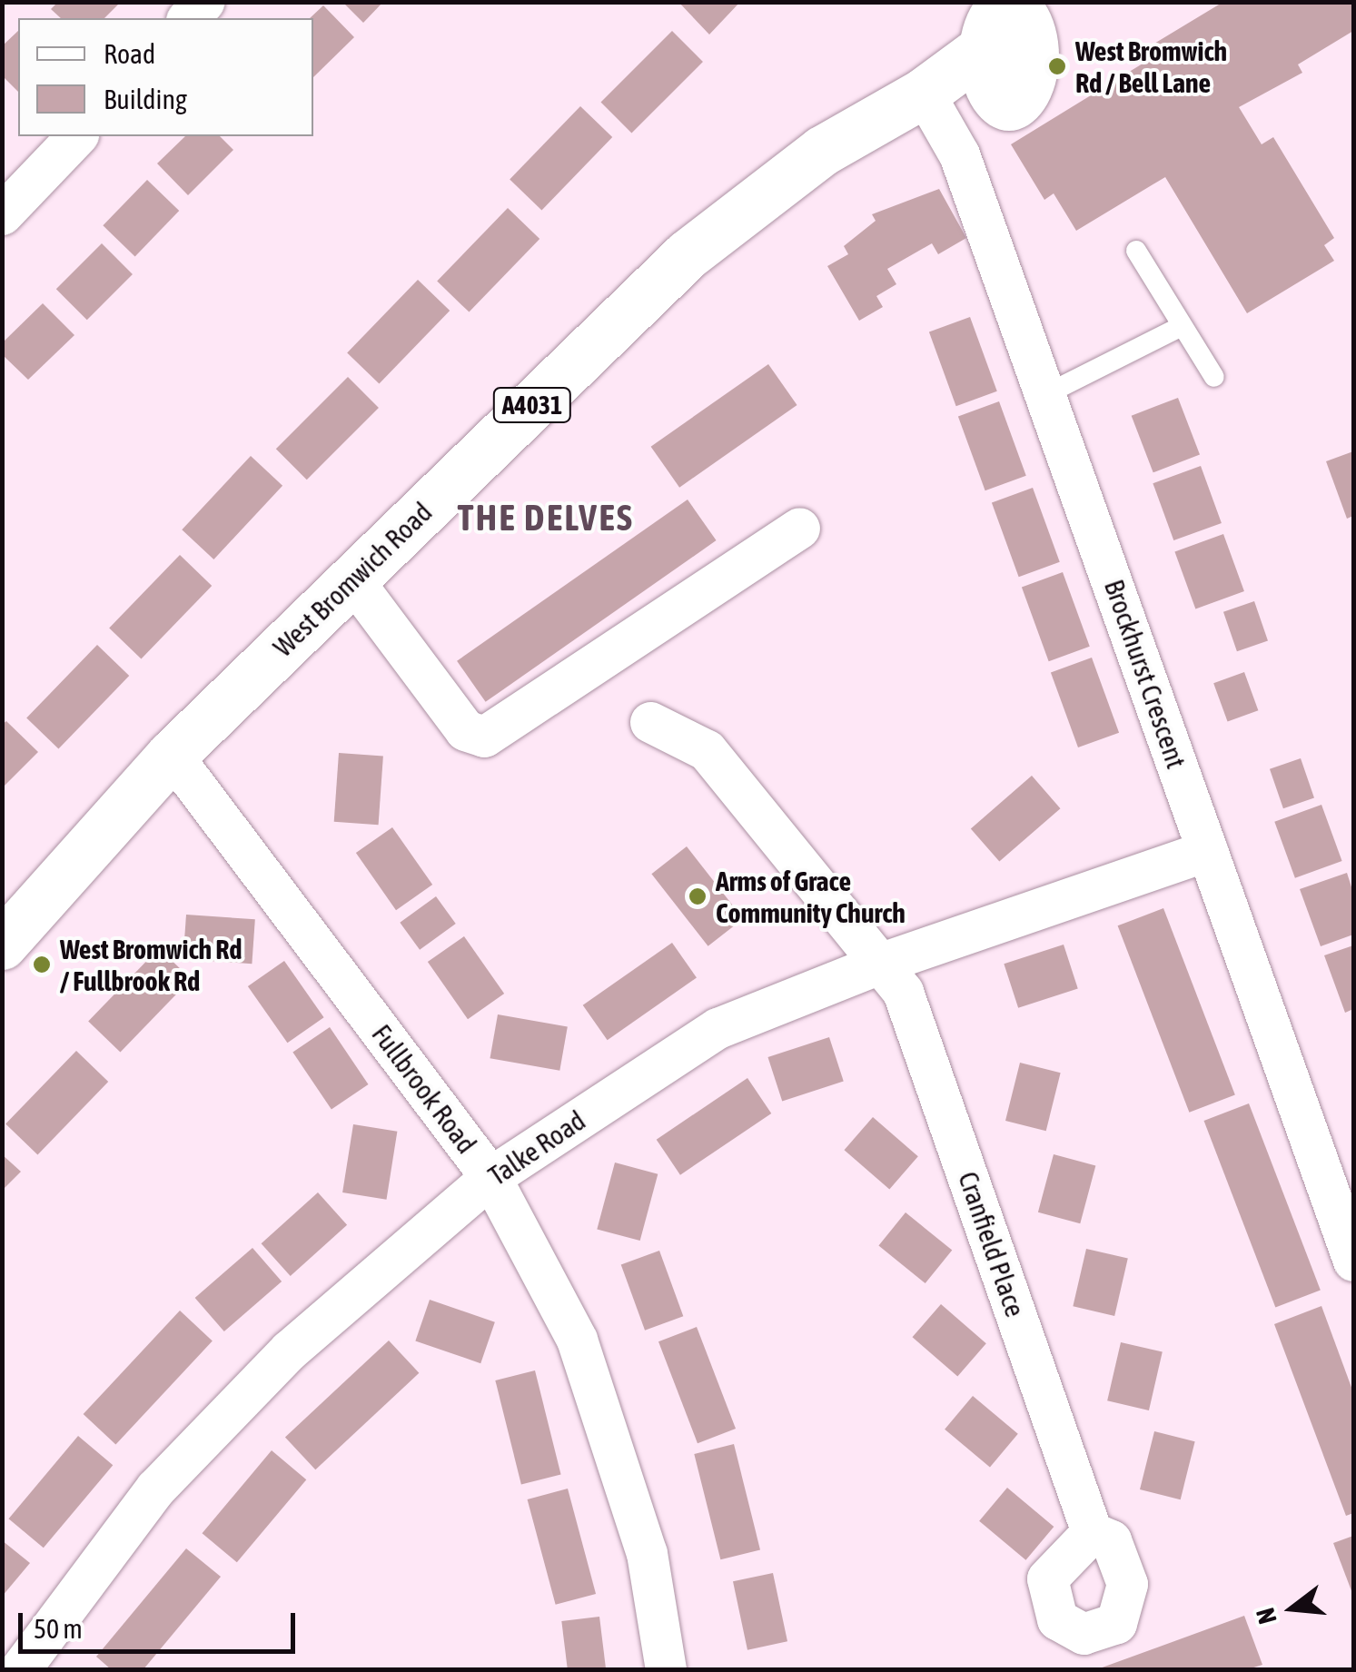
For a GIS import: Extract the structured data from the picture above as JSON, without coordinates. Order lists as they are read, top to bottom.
{
  "streets": {
    "main road": ["A4031", "West Bromwich Road"],
    "street": [
      "Brockhurst Crescent",
      "Fullbrook Road",
      "Talke Road",
      "Cranfield Place"
    ]
  },
  "crossings": [
    ["West Bromwich Road", "Brockhurst Crescent"],
    ["West Bromwich Road", "Fullbrook Road"],
    ["Brockhurst Crescent", "Talke Road"],
    ["Fullbrook Road", "Talke Road"],
    ["Talke Road", "Cranfield Place"]
  ],
  "districts": ["THE DELVES"],
  "places": ["West Bromwich Rd / Bell Lane", "Arms of Grace Community Church", "West Bromwich Rd / Fullbrook Rd"],
  "legend": ["Road", "Building"],
  "scale_bar": "50 m",
  "north": "left"
}
